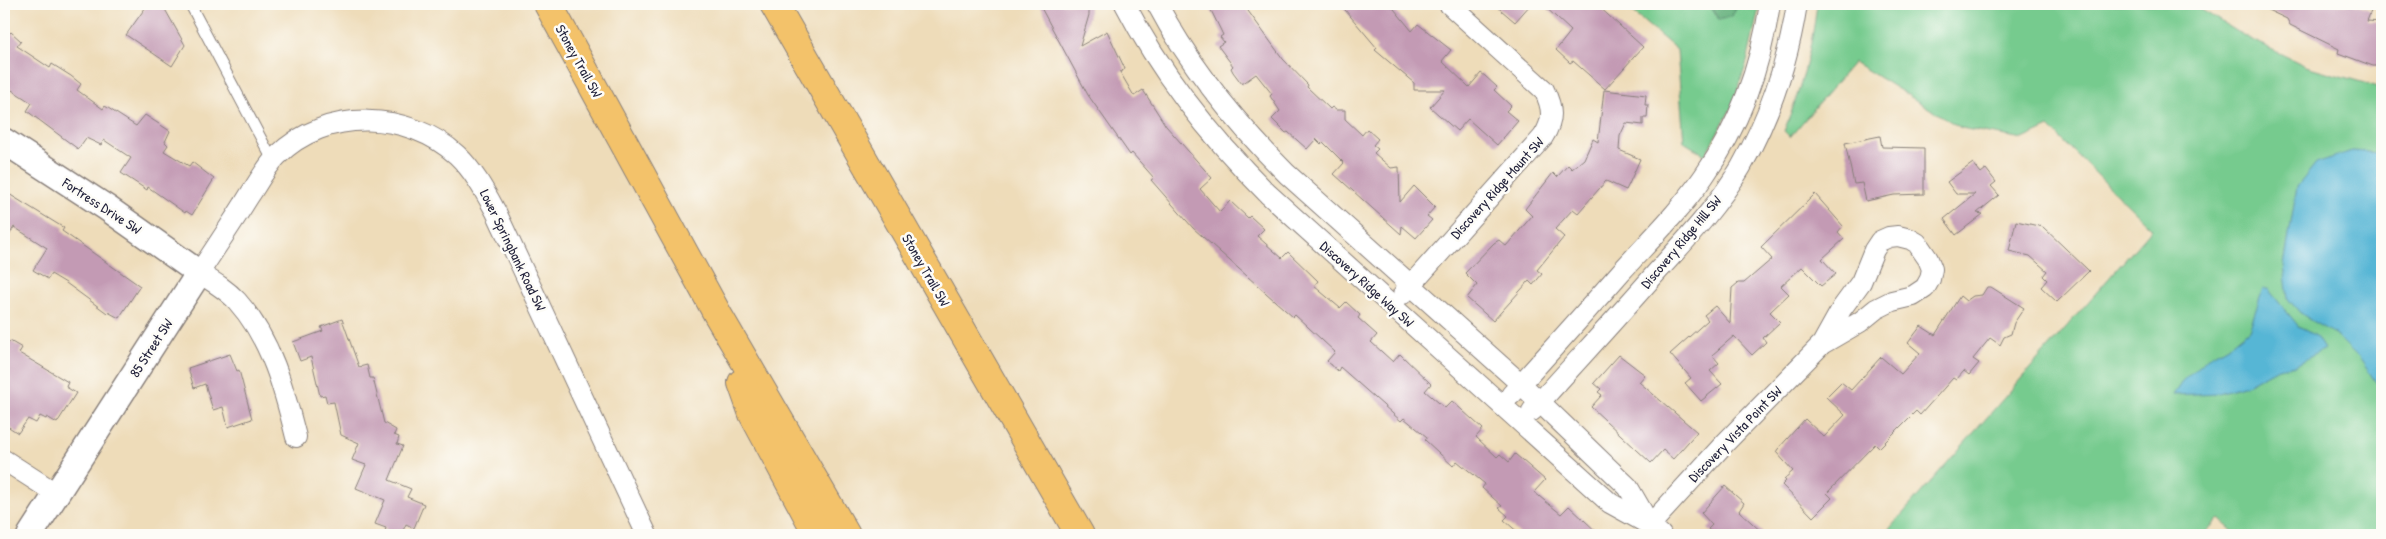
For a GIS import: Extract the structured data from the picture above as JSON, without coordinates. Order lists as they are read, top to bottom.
{
  "streets": {
    "highway": ["Stoney Trail SW"],
    "street": [
      "Discovery Ridge Mount SW",
      "Fortress Drive SW",
      "Discovery Ridge Hill SW",
      "Lower Springbank Road SW",
      "Discovery Ridge Way SW",
      "85 Street SW",
      "Discovery Vista Point SW"
    ]
  },
  "crossings": [
    ["Discovery Ridge Mount SW", "Discovery Ridge Way SW"],
    ["Fortress Drive SW", "85 Street SW"],
    ["Discovery Ridge Hill SW", "Discovery Ridge Way SW"],
    ["Lower Springbank Road SW", "85 Street SW"],
    ["Discovery Ridge Way SW", "Discovery Vista Point SW"]
  ]
}
